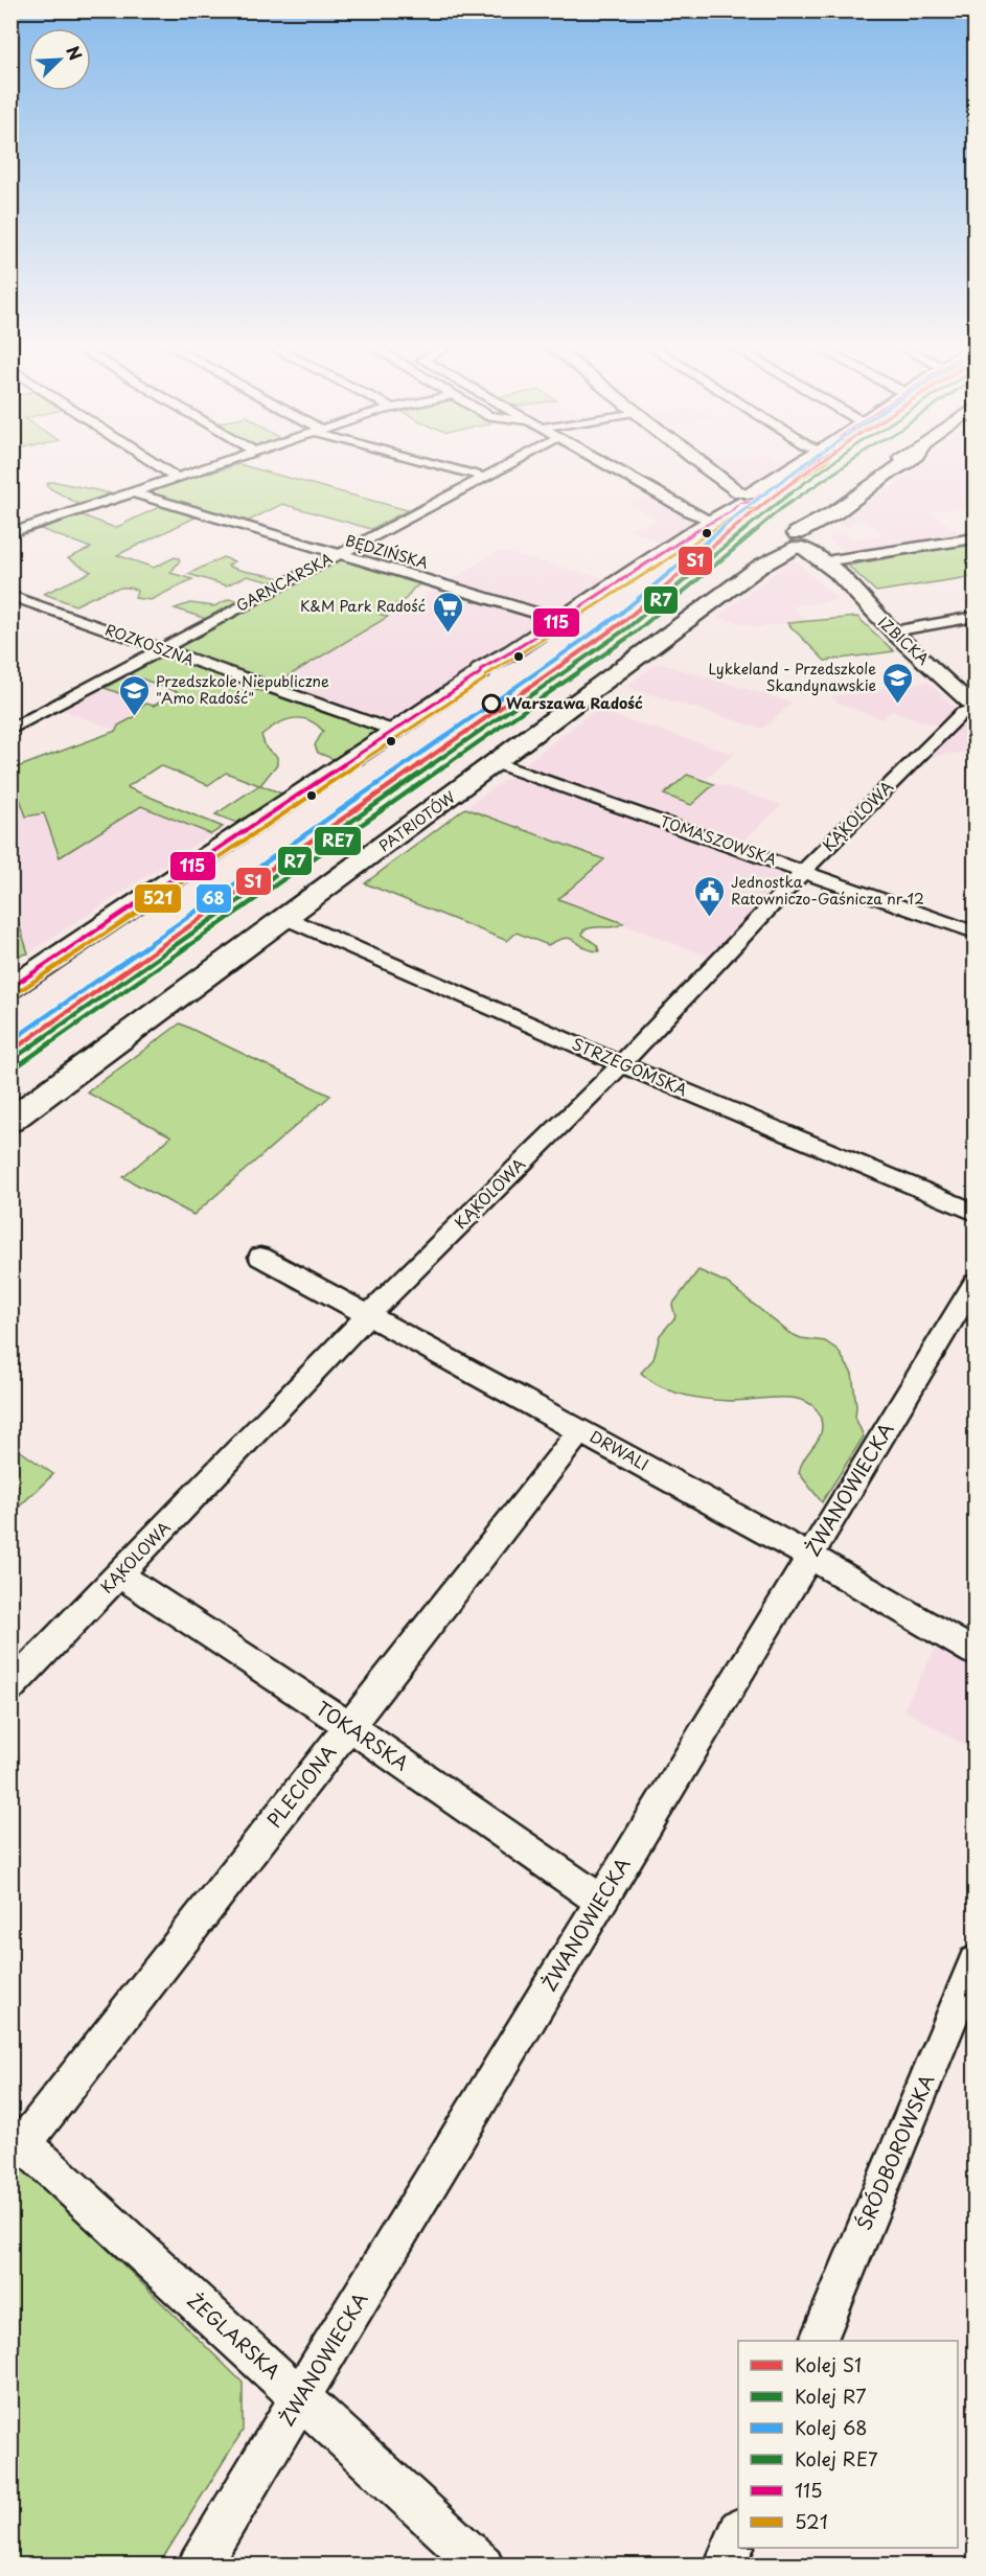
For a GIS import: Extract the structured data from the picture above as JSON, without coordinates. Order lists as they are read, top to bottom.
{
  "streets": {
    "main road": ["PATRIOTÓW"],
    "street": [
      "BĘDZIŃSKA",
      "GARNCARSKA",
      "IZBICKA",
      "ROZKOSZNA",
      "KĄKOLOWA",
      "TOMASZOWSKA",
      "STRZEGOMSKA",
      "DRWALI",
      "ŻWANOWIECKA",
      "TOKARSKA",
      "PLECIONA",
      "ŚRÓDBOROWSKA",
      "ŻEGLARSKA"
    ]
  },
  "crossings": [
    ["BĘDZIŃSKA", "GARNCARSKA"],
    ["GARNCARSKA", "ROZKOSZNA"],
    ["IZBICKA", "KĄKOLOWA"],
    ["IZBICKA", "PATRIOTÓW"],
    ["KĄKOLOWA", "TOMASZOWSKA"],
    ["KĄKOLOWA", "STRZEGOMSKA"],
    ["KĄKOLOWA", "DRWALI"],
    ["KĄKOLOWA", "TOKARSKA"],
    ["PATRIOTÓW", "TOMASZOWSKA"],
    ["PATRIOTÓW", "STRZEGOMSKA"],
    ["DRWALI", "ŻWANOWIECKA"],
    ["DRWALI", "PLECIONA"],
    ["ŻWANOWIECKA", "TOKARSKA"],
    ["ŻWANOWIECKA", "ŻEGLARSKA"],
    ["TOKARSKA", "PLECIONA"],
    ["PLECIONA", "ŻEGLARSKA"]
  ],
  "places": {
    "supermarket": ["K&M Park Radość"],
    "other": ["Warszawa Radość"],
    "school or university": ["Lykkeland - Przedszkole Skandynawskie", "Przedszkole Niepubliczne \"Amo Radość\""],
    "public building": ["Jednostka Ratowniczo-Gaśnicza nr 12"]
  },
  "lines": [
    "rail line S1",
    "rail line R7",
    "rail line 68",
    "rail line RE7",
    "transit line 115",
    "transit line 521"
  ],
  "legend": [
    "Kolej S1",
    "Kolej R7",
    "Kolej 68",
    "Kolej RE7",
    "115",
    "521"
  ],
  "north": "top right"
}
